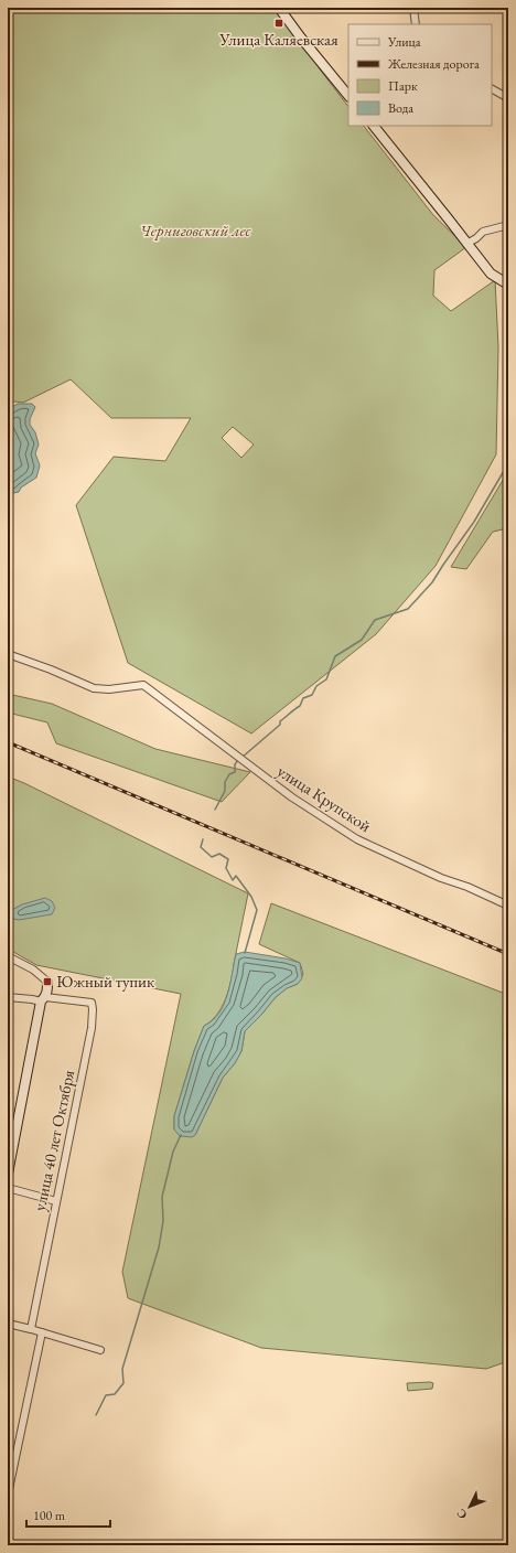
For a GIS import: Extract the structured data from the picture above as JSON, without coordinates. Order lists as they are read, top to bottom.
{
  "streets": {
    "street": ["улица Крупской", "улица 40 лет Октября"]
  },
  "parks": ["Черниговский лес"],
  "places": {
    "transit": ["Улица Каляевская", "Южный тупик"]
  },
  "legend": [
    "Улица",
    "Железная дорога",
    "Парк",
    "Вода"
  ],
  "scale_bar": "100 m",
  "north": "bottom left"
}
